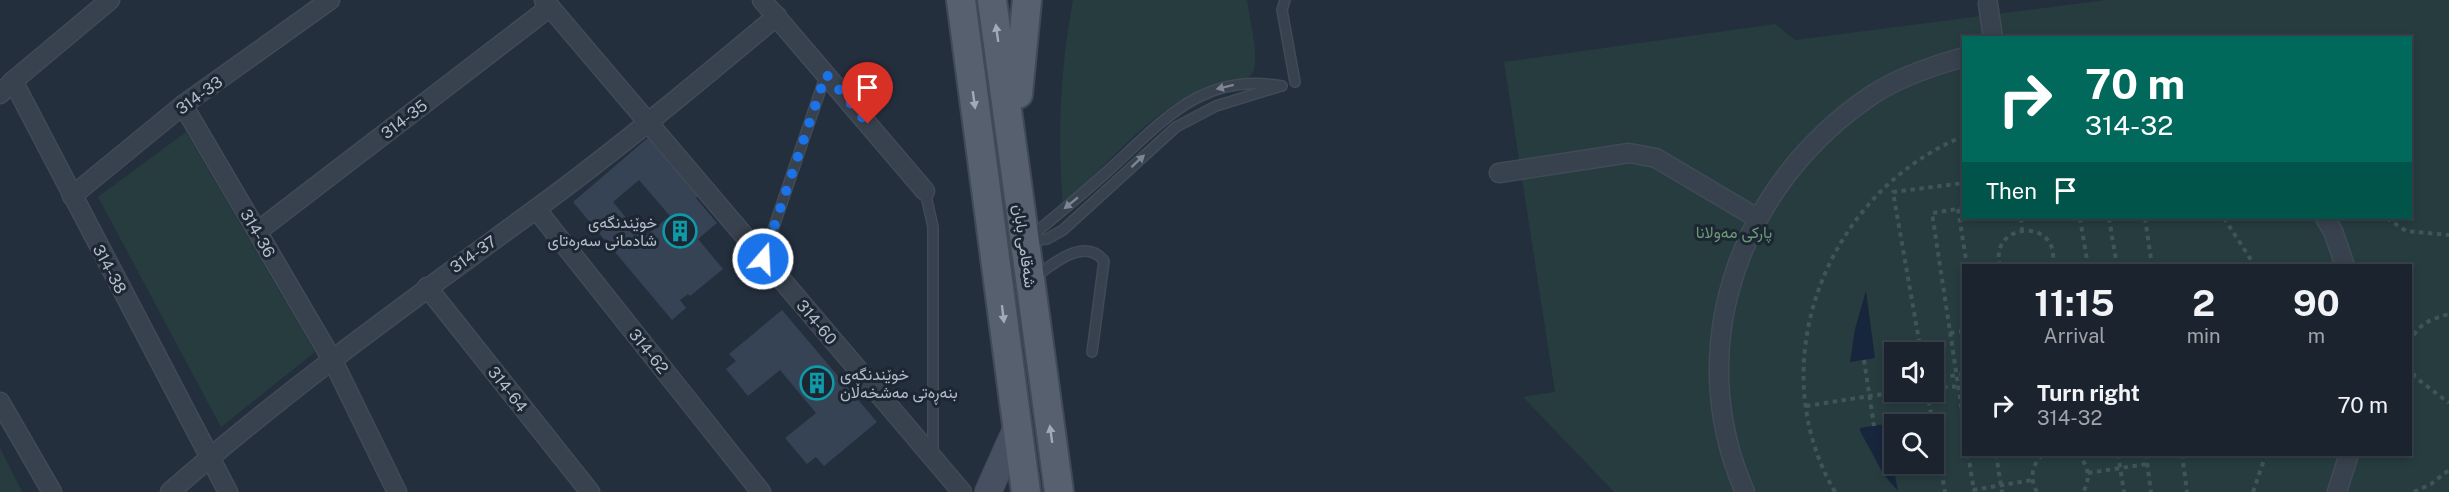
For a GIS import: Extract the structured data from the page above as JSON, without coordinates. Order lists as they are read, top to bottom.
{
  "streets": {
    "main road": ["شەقامی بابان"],
    "street": [
      "314-33",
      "314-35",
      "314-36",
      "314-37",
      "314-38",
      "314-60",
      "314-62",
      "314-64"
    ]
  },
  "crossings": [
    ["314-33", "314-36"],
    ["314-33", "314-38"],
    ["314-35", "314-36"],
    ["314-35", "314-60"],
    ["314-36", "314-37"],
    ["314-37", "314-38"],
    ["314-37", "314-60"],
    ["314-37", "314-62"],
    ["314-37", "314-64"]
  ],
  "parks": ["پارکی مەولانا"],
  "places": {
    "building": ["خوێندنگەی شادمانی سەرەتای", "خوێندنگەی بنەڕەتی مەشخەڵان"]
  },
  "page": {
    "turn": ["70 m", "314-32"],
    "then": "Then",
    "eta": [
      "11:15",
      "Arrival",
      "2",
      "min",
      "90",
      "m"
    ],
    "list": [
      {
        "name": "Turn right",
        "note": "314-32",
        "value": "70 m"
      }
    ]
  }
}
